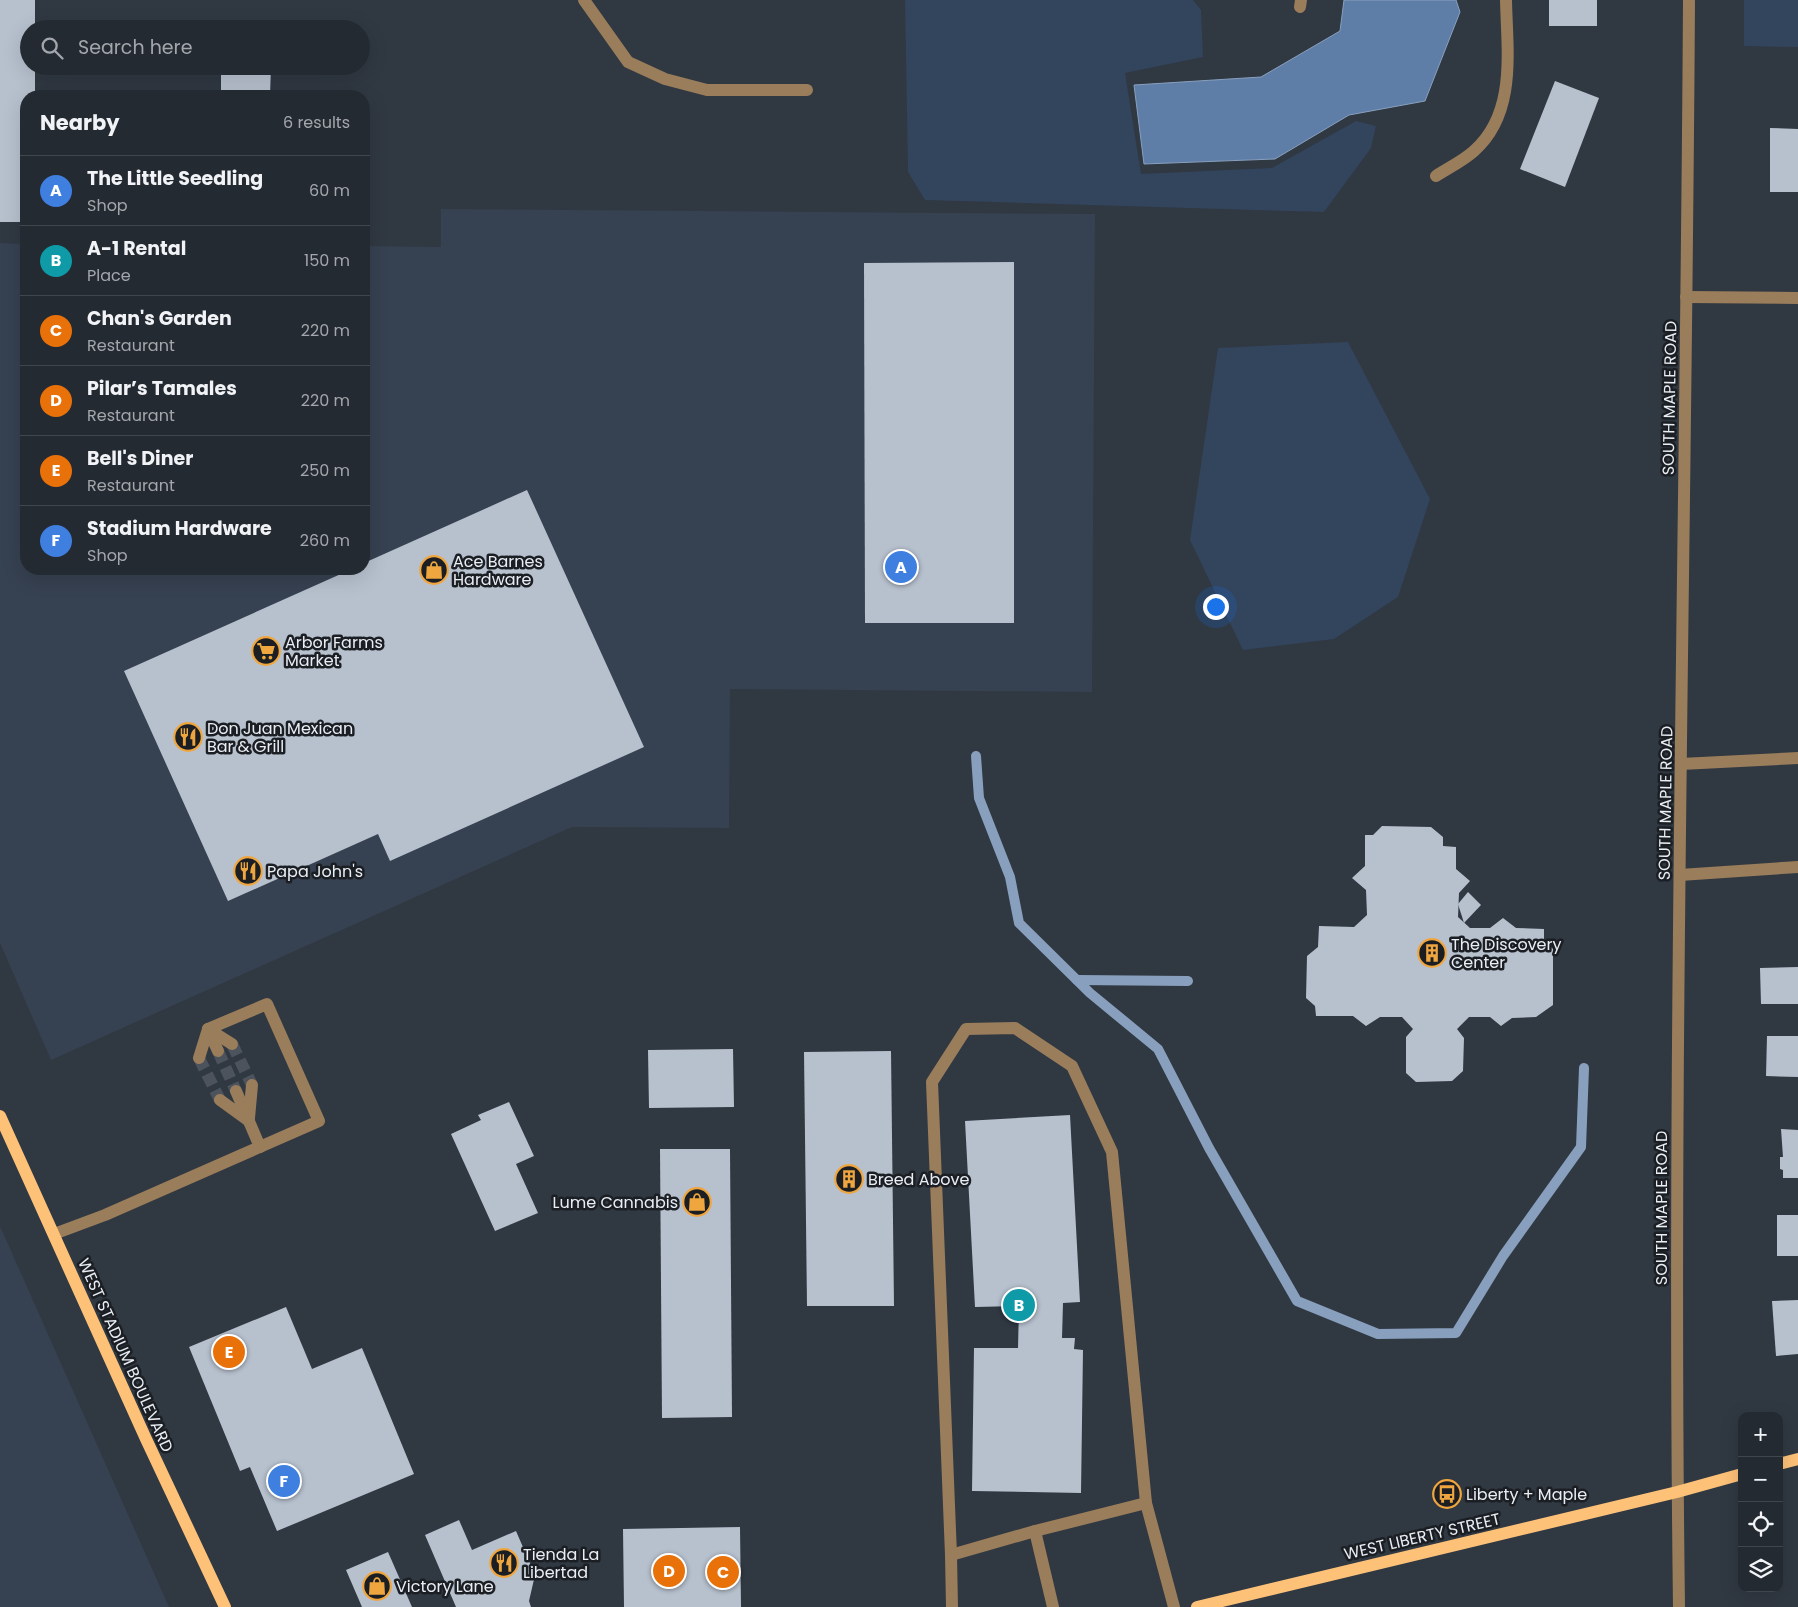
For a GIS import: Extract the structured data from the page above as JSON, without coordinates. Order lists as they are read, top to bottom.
{
  "streets": {
    "main road": ["WEST STADIUM BOULEVARD", "WEST LIBERTY STREET"],
    "street": ["SOUTH MAPLE ROAD"]
  },
  "crossings": [
    ["SOUTH MAPLE ROAD", "WEST LIBERTY STREET"]
  ],
  "places": {
    "shop": ["Ace Barnes Hardware", "Lume Cannabis", "Victory Lane"],
    "supermarket": ["Arbor Farms Market"],
    "restaurant": ["Don Juan Mexican Bar & Grill", "Papa John's", "Tienda La Libertad"],
    "building": ["The Discovery Center", "Breed Above"],
    "bus stop": ["Liberty + Maple"]
  },
  "page": {
    "search": "Search here",
    "heading": ["Nearby", "6 results"],
    "list": [
      {
        "mark": "A",
        "name": "The Little Seedling",
        "note": "Shop",
        "value": "60 m"
      },
      {
        "mark": "B",
        "name": "A-1 Rental",
        "note": "Place",
        "value": "150 m"
      },
      {
        "mark": "C",
        "name": "Chan's Garden",
        "note": "Restaurant",
        "value": "220 m"
      },
      {
        "mark": "D",
        "name": "Pilar’s Tamales",
        "note": "Restaurant",
        "value": "220 m"
      },
      {
        "mark": "E",
        "name": "Bell's Diner",
        "note": "Restaurant",
        "value": "250 m"
      },
      {
        "mark": "F",
        "name": "Stadium Hardware",
        "note": "Shop",
        "value": "260 m"
      }
    ],
    "pins": [
      "A",
      "B",
      "E",
      "F",
      "D",
      "C"
    ],
    "map_buttons": ["+", "−"]
  }
}
